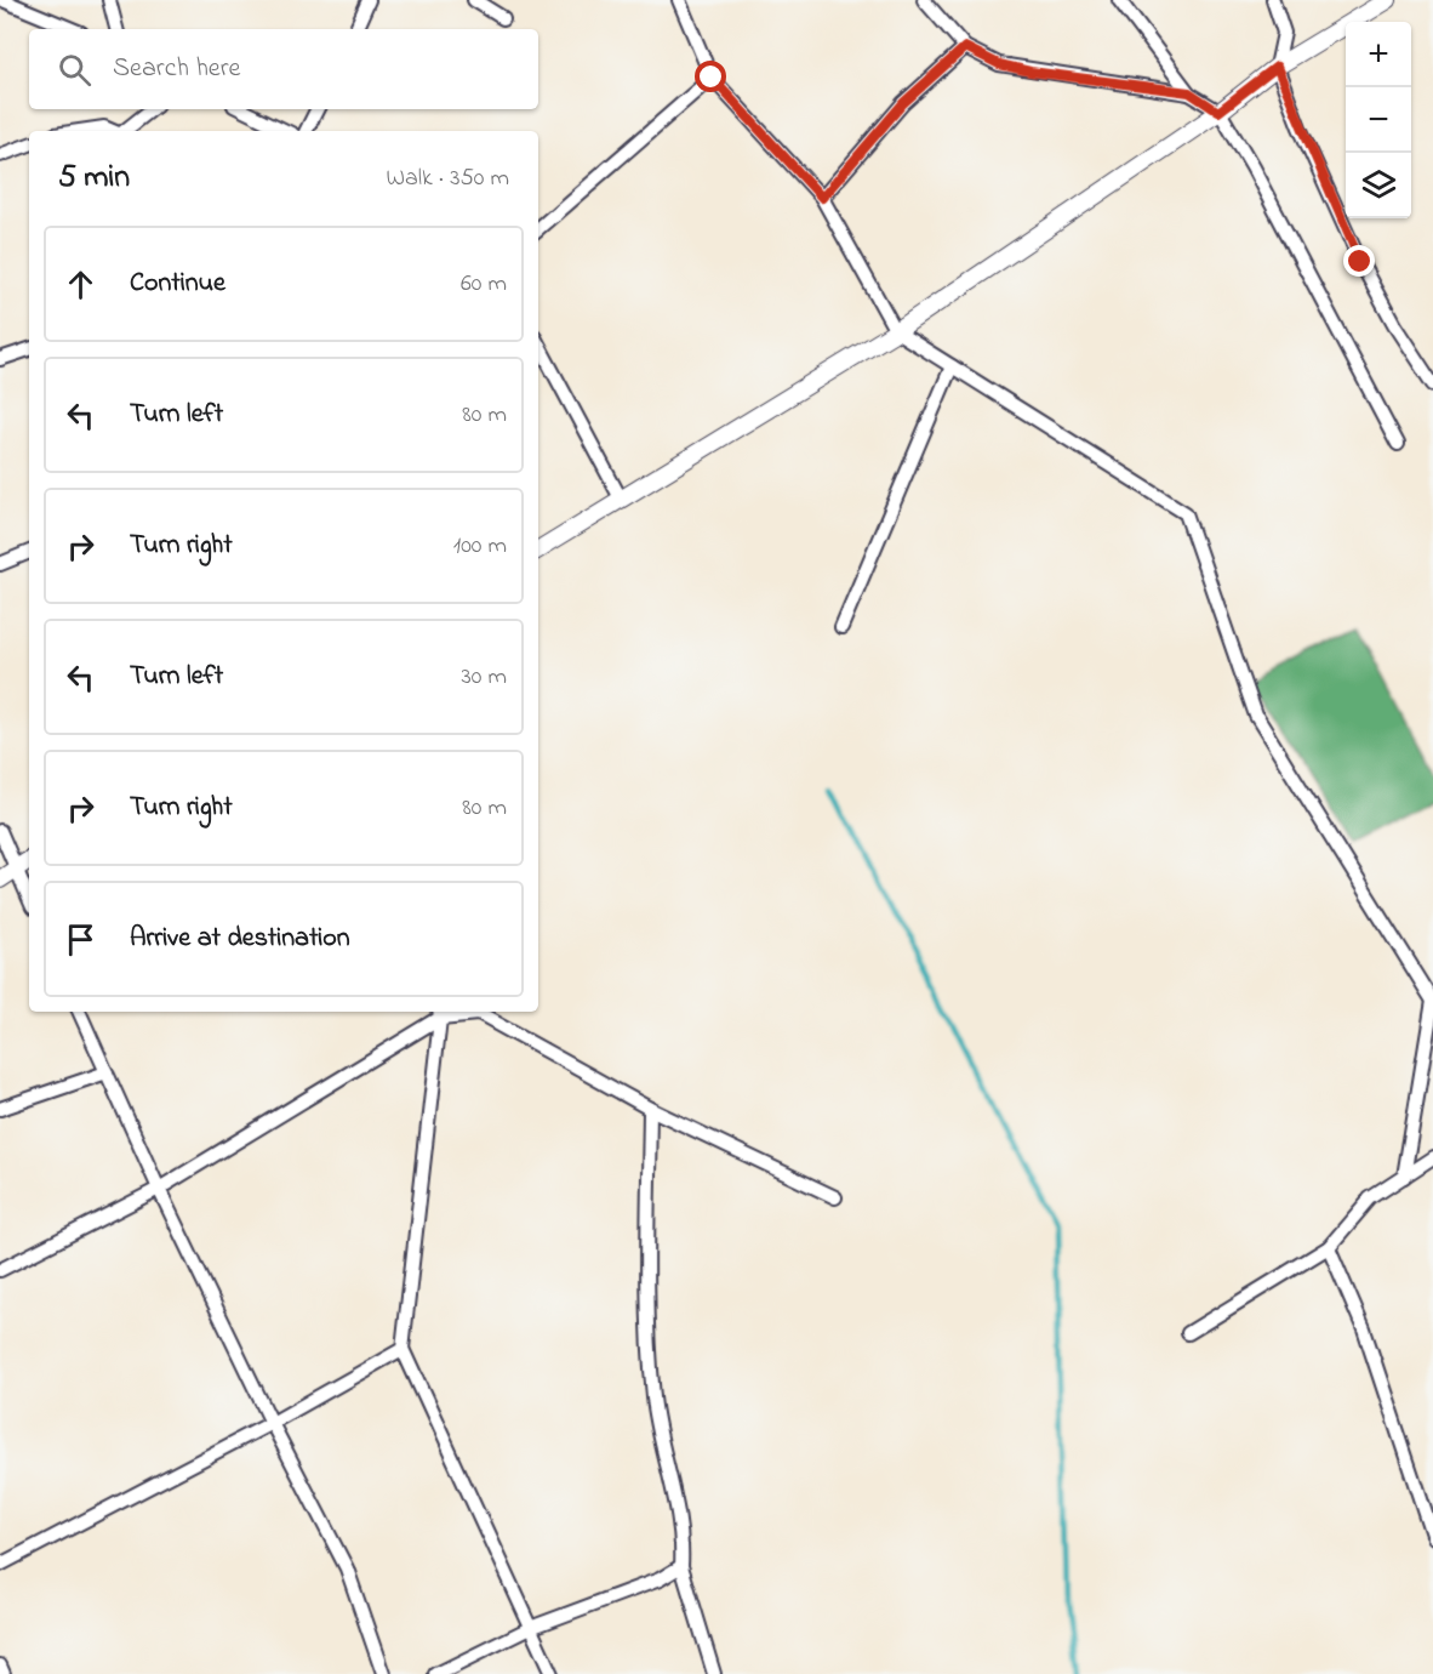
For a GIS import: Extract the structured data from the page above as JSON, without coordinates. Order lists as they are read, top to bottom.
{
  "page": {
    "map_buttons": ["+", "−"],
    "search": "Search here",
    "heading": ["5 min", "Walk · 350 m"],
    "list": [
      ["Continue", "60 m"],
      ["Turn left", "80 m"],
      ["Turn right", "100 m"],
      ["Turn left", "30 m"],
      ["Turn right", "80 m"],
      "Arrive at destination"
    ]
  }
}
